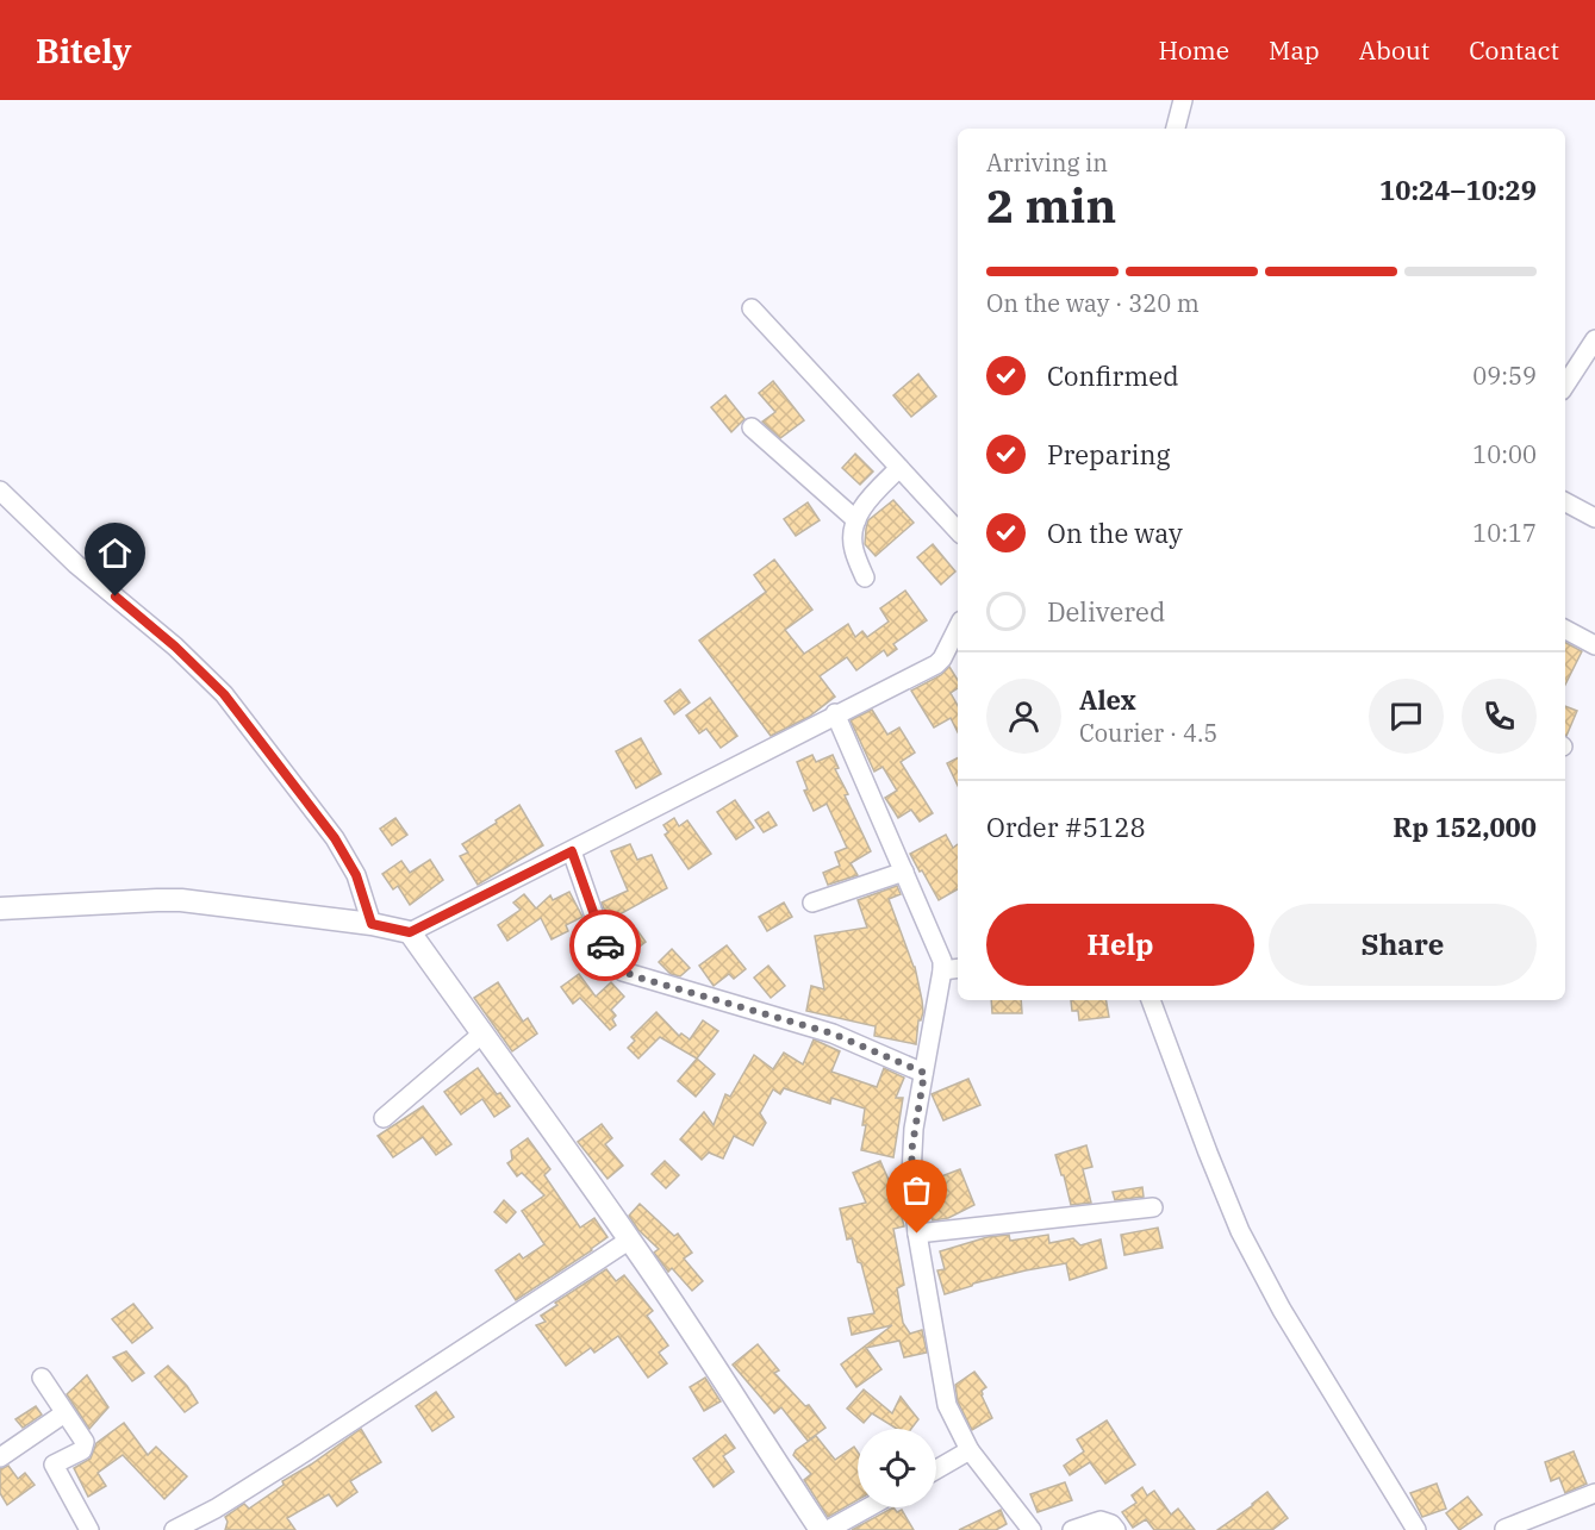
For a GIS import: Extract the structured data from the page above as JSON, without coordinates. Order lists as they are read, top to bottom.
{
  "page": {
    "header": "Bitely",
    "nav": [
      "Home",
      "Map",
      "About",
      "Contact"
    ],
    "heading": ["2 min", "Arriving in", "10:24–10:29"],
    "panel": [
      "Alex",
      "Courier · 4.5",
      "Order #5128",
      "Rp 152,000"
    ],
    "bar": "On the way · 320 m",
    "list": [
      ["Confirmed", "09:59"],
      ["Preparing", "10:00"],
      ["On the way", "10:17"],
      "Delivered"
    ],
    "buttons": ["Help", "Share"]
  }
}
